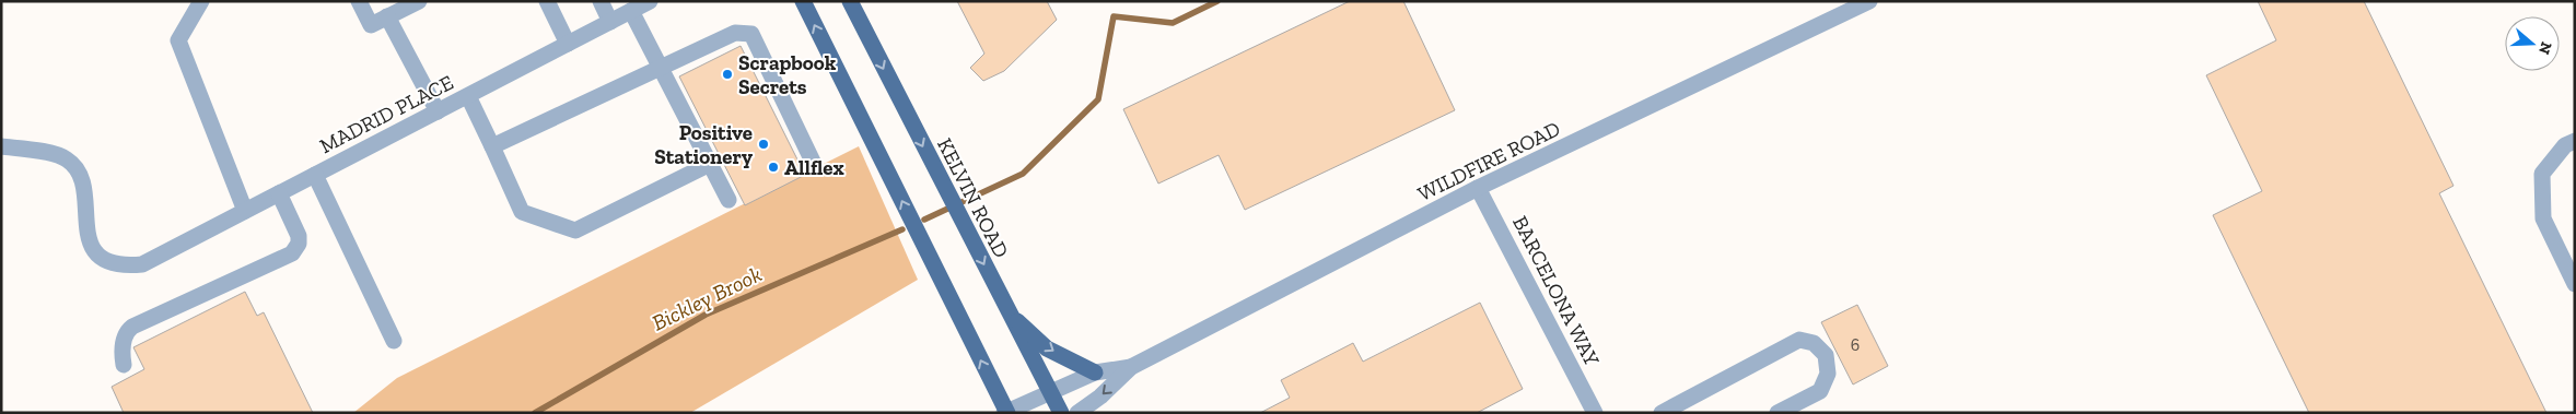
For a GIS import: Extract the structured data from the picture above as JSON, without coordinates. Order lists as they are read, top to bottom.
{
  "streets": {
    "main road": ["KELVIN ROAD"],
    "street": ["MADRID PLACE", "WILDFIRE ROAD", "BARCELONA WAY"]
  },
  "crossings": [
    ["WILDFIRE ROAD", "KELVIN ROAD"],
    ["WILDFIRE ROAD", "BARCELONA WAY"]
  ],
  "water": ["Bickley Brook"],
  "places": ["Scrapbook Secrets", "Positive Stationery", "Allflex"],
  "house_numbers": ["6"],
  "north": "right"
}
